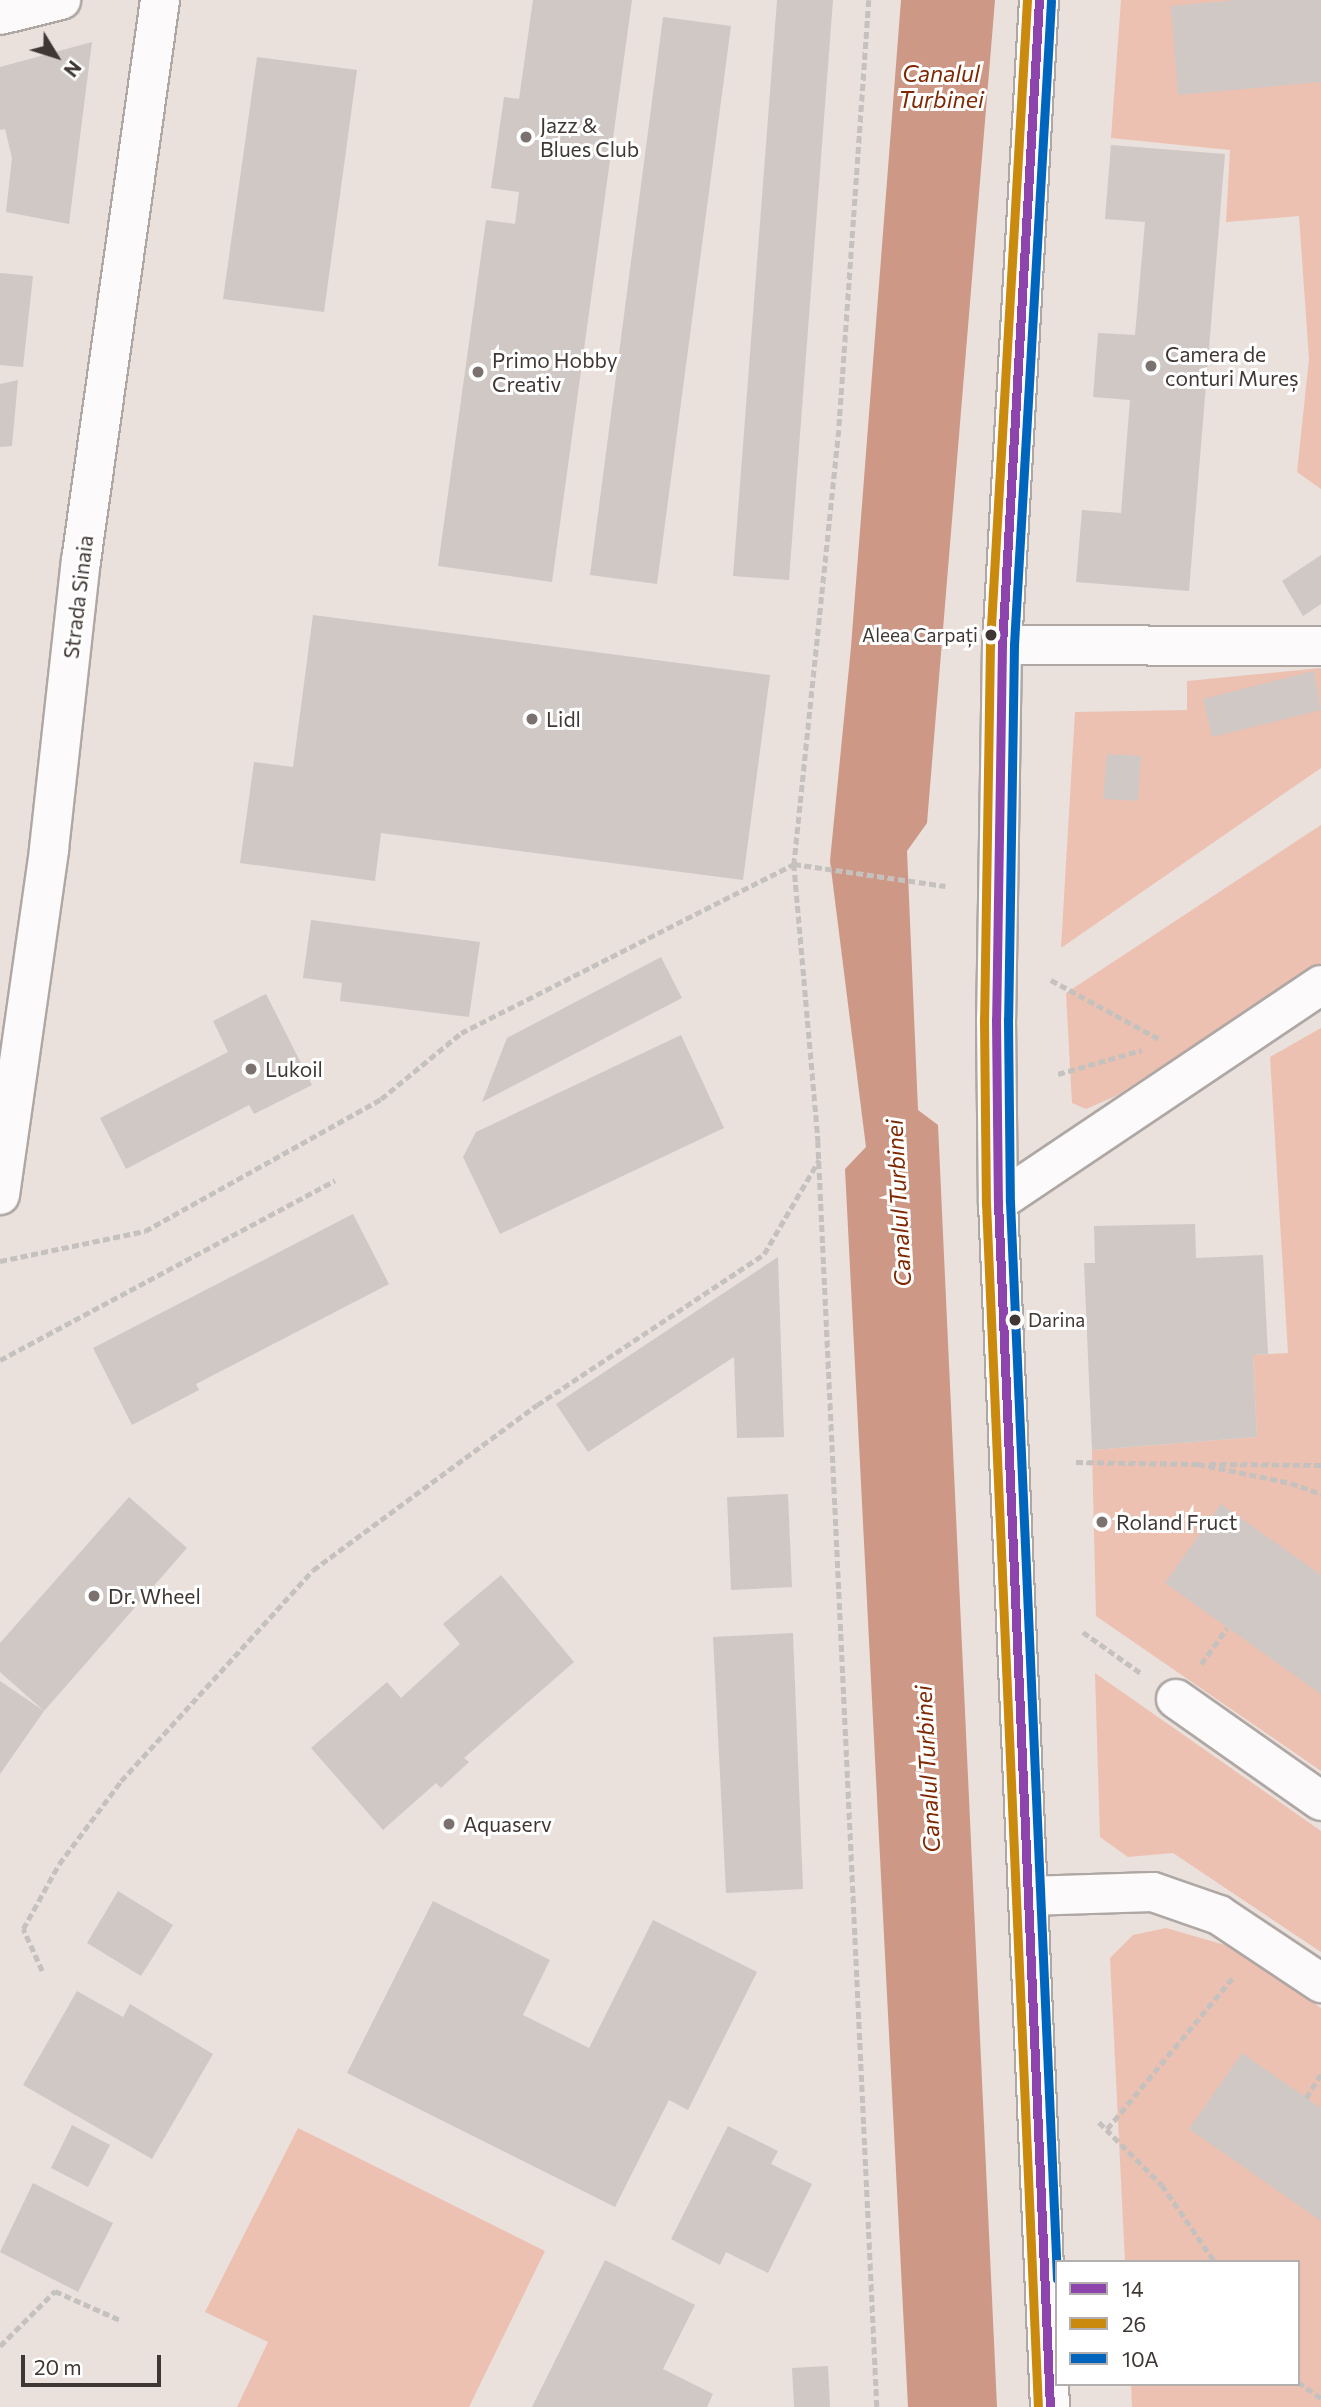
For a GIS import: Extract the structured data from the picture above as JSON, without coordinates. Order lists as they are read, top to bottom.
{
  "streets": {
    "street": ["Strada Sinaia"]
  },
  "water": ["Canalul Turbinei"],
  "places": [
    "Jazz & Blues Club",
    "Camera de conturi Mureș",
    "Primo Hobby Creativ",
    "Aleea Carpați",
    "Lidl",
    "Lukoil",
    "Darina",
    "Roland Fruct",
    "Dr. Wheel",
    "Aquaserv"
  ],
  "lines": ["transit line 14", "transit line 26", "transit line 10A"],
  "legend": ["14", "26", "10A"],
  "scale_bar": "20 m",
  "north": "bottom right"
}
